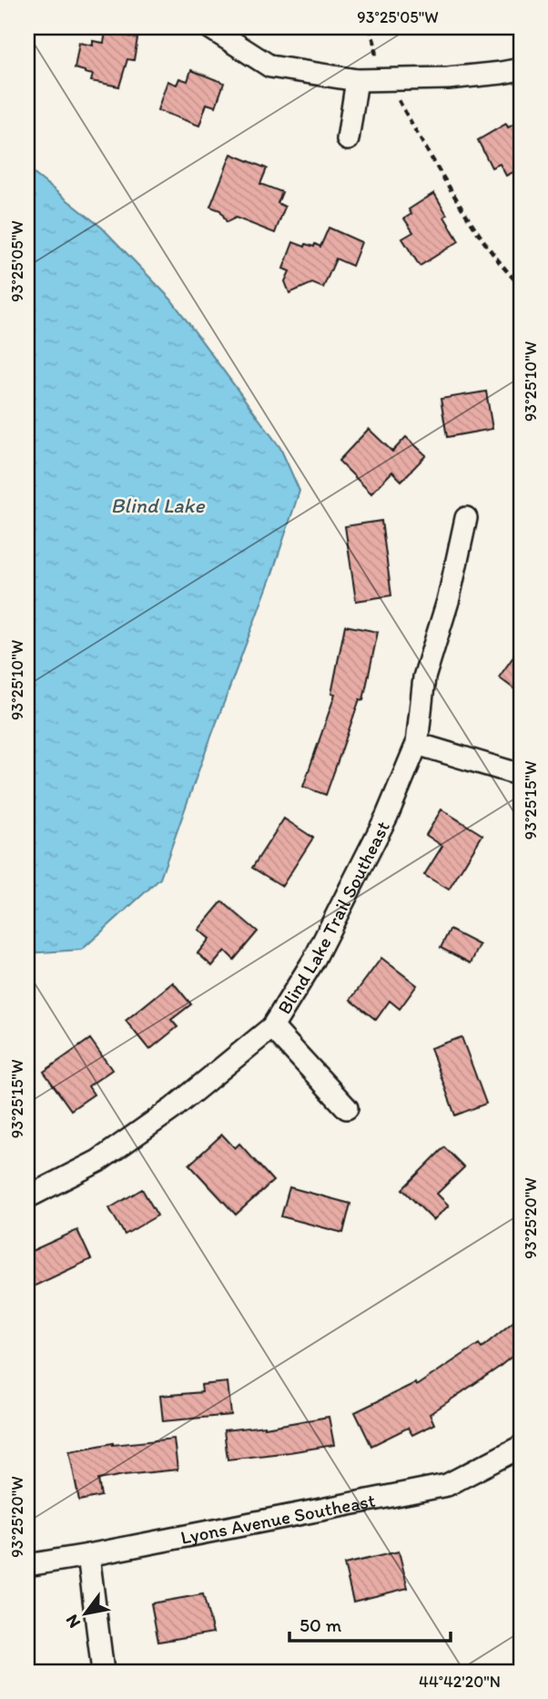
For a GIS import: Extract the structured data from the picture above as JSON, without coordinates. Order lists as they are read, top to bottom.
{
  "streets": {
    "street": ["Blind Lake Trail Southeast", "Lyons Avenue Southeast"]
  },
  "water": ["Blind Lake"],
  "scale_bar": "50 m",
  "north": "bottom left",
  "coordinates": [
    "93°25'05\"W",
    "93°25'10\"W",
    "93°25'15\"W",
    "93°25'20\"W",
    "44°42'20\"N"
  ]
}
